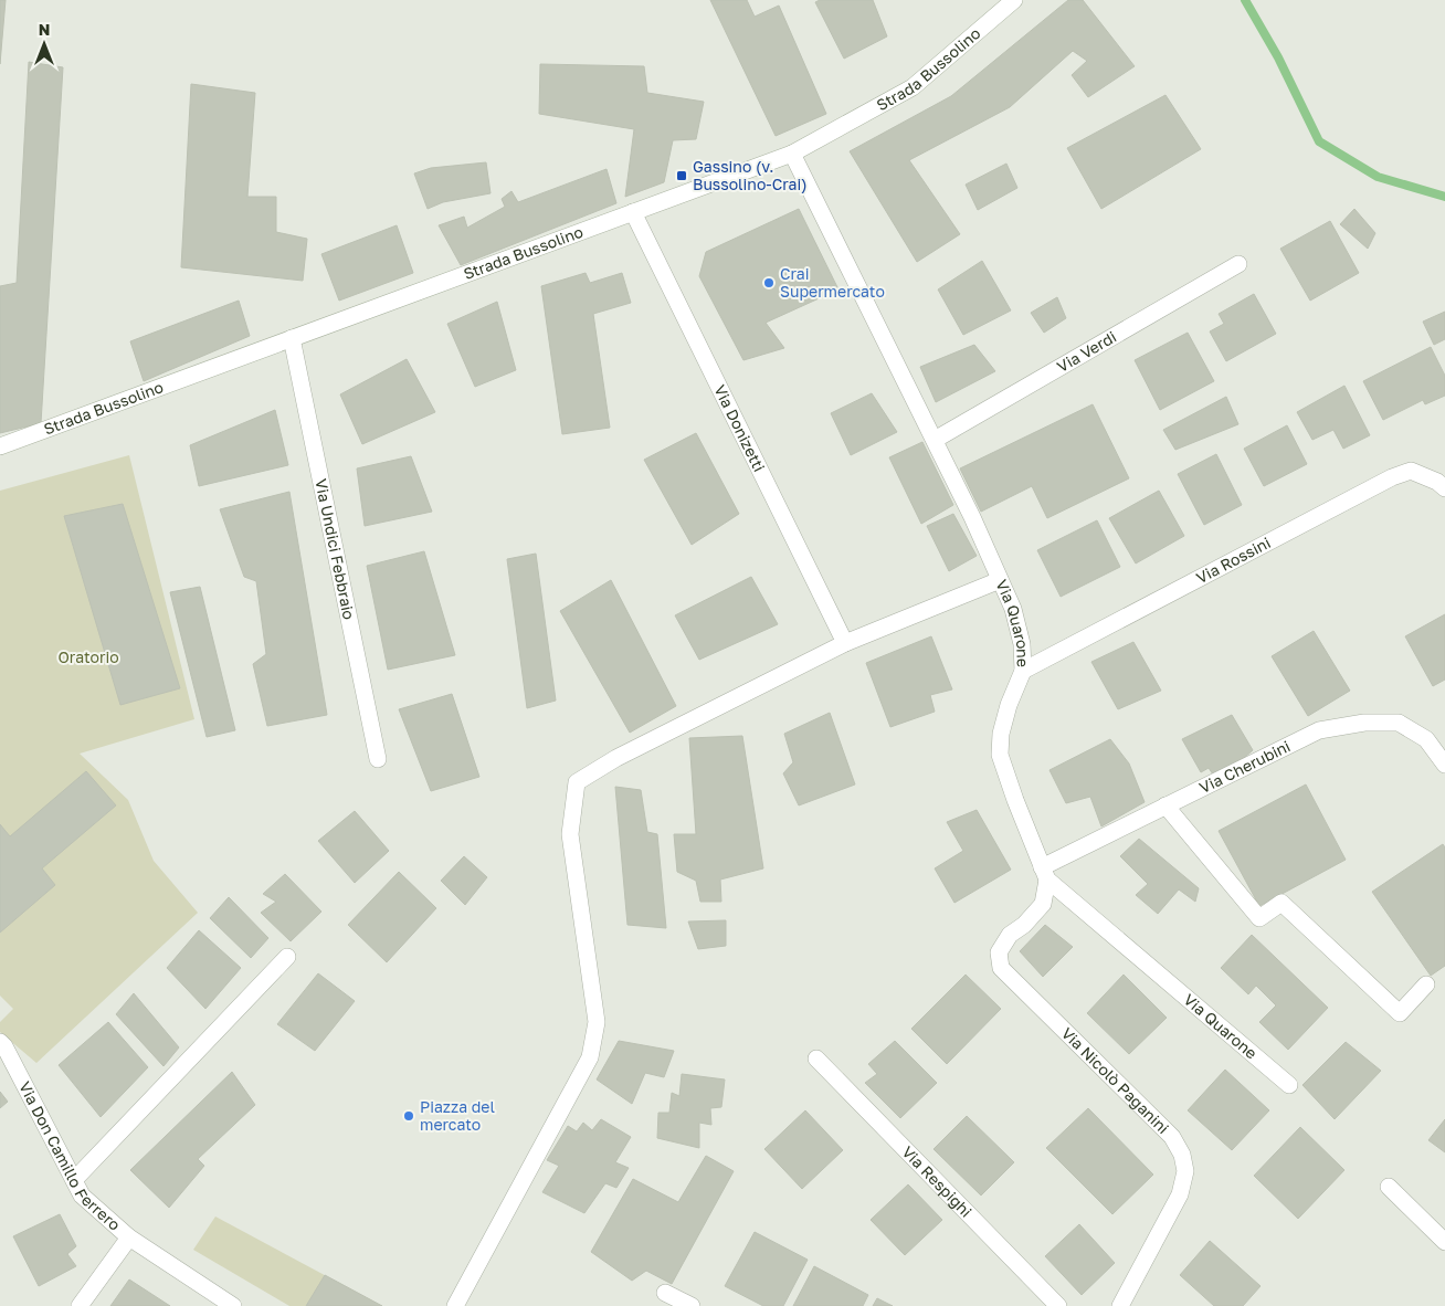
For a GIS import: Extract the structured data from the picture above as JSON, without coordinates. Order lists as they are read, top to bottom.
{
  "streets": {
    "street": [
      "Strada Bussolino",
      "Via Verdi",
      "Via Donizetti",
      "Via Undici Febbraio",
      "Via Rossini",
      "Via Quarone",
      "Via Cherubini",
      "Via Nicolò Paganini",
      "Via Don Camillo Ferrero",
      "Via Respighi"
    ]
  },
  "crossings": [
    ["Strada Bussolino", "Via Donizetti"],
    ["Strada Bussolino", "Via Undici Febbraio"],
    ["Strada Bussolino", "Via Quarone"],
    ["Via Verdi", "Via Quarone"],
    ["Via Rossini", "Via Quarone"],
    ["Via Quarone", "Via Cherubini"],
    ["Via Quarone", "Via Nicolò Paganini"],
    ["Via Cherubini", "Via Nicolò Paganini"]
  ],
  "parks": ["Oratorio"],
  "places": {
    "transit": ["Gassino (v. Bussolino-Crai)"],
    "other": ["Crai Supermercato", "Piazza del mercato"]
  },
  "north": "top"
}
